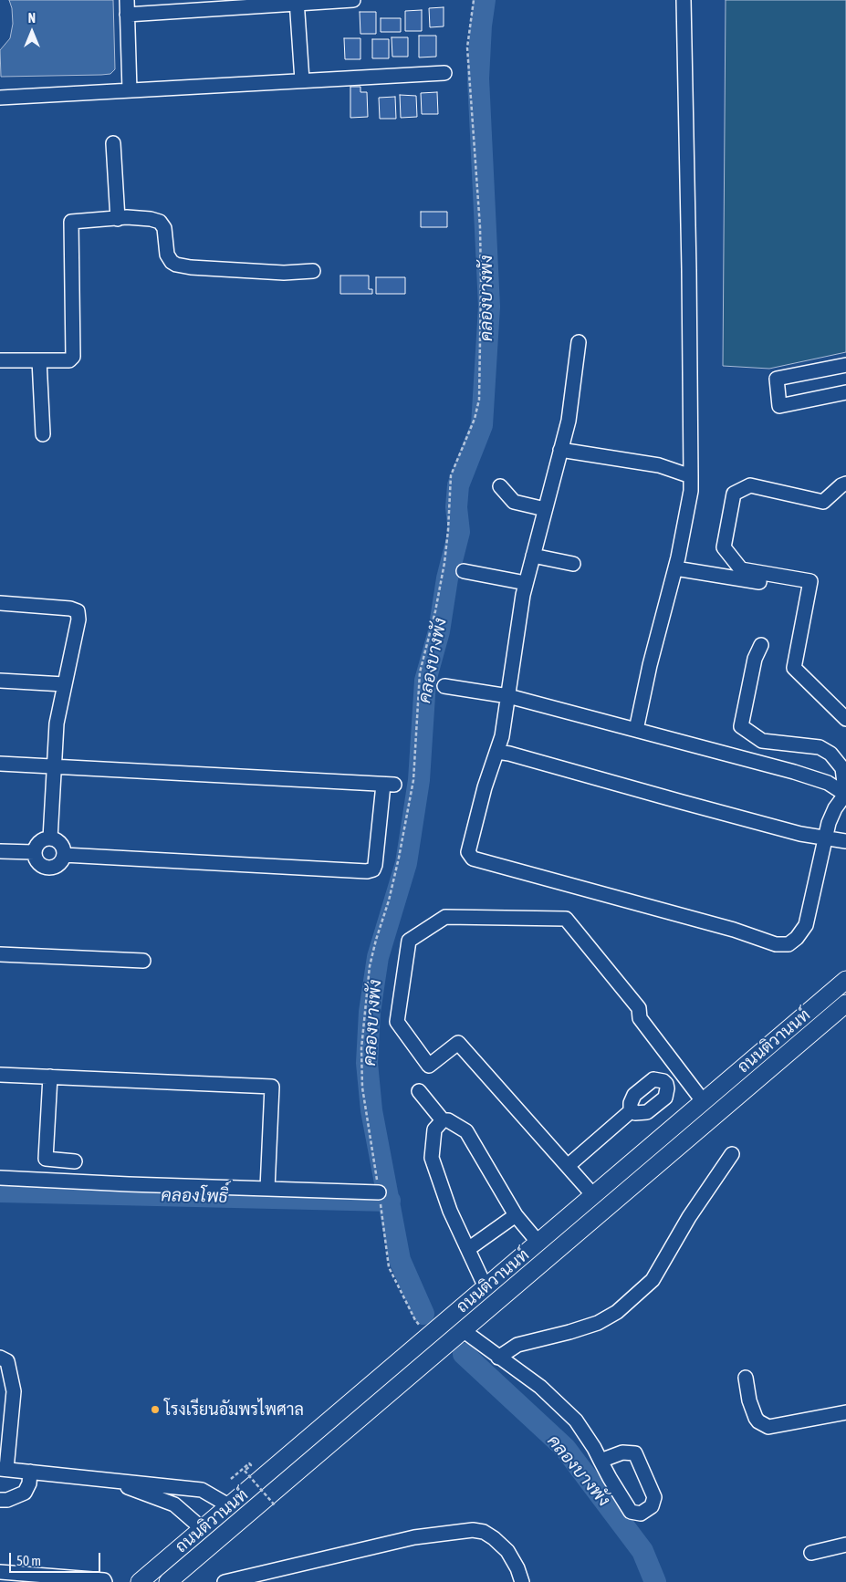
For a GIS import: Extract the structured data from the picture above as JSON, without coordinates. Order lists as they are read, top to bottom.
{
  "streets": {
    "main road": ["ถนนติวานนท์"]
  },
  "water": ["คลองบางพัง", "คลองโพธิ์"],
  "places": ["โรงเรียนอัมพรไพศาล"],
  "scale_bar": "50 m",
  "north": "top"
}
